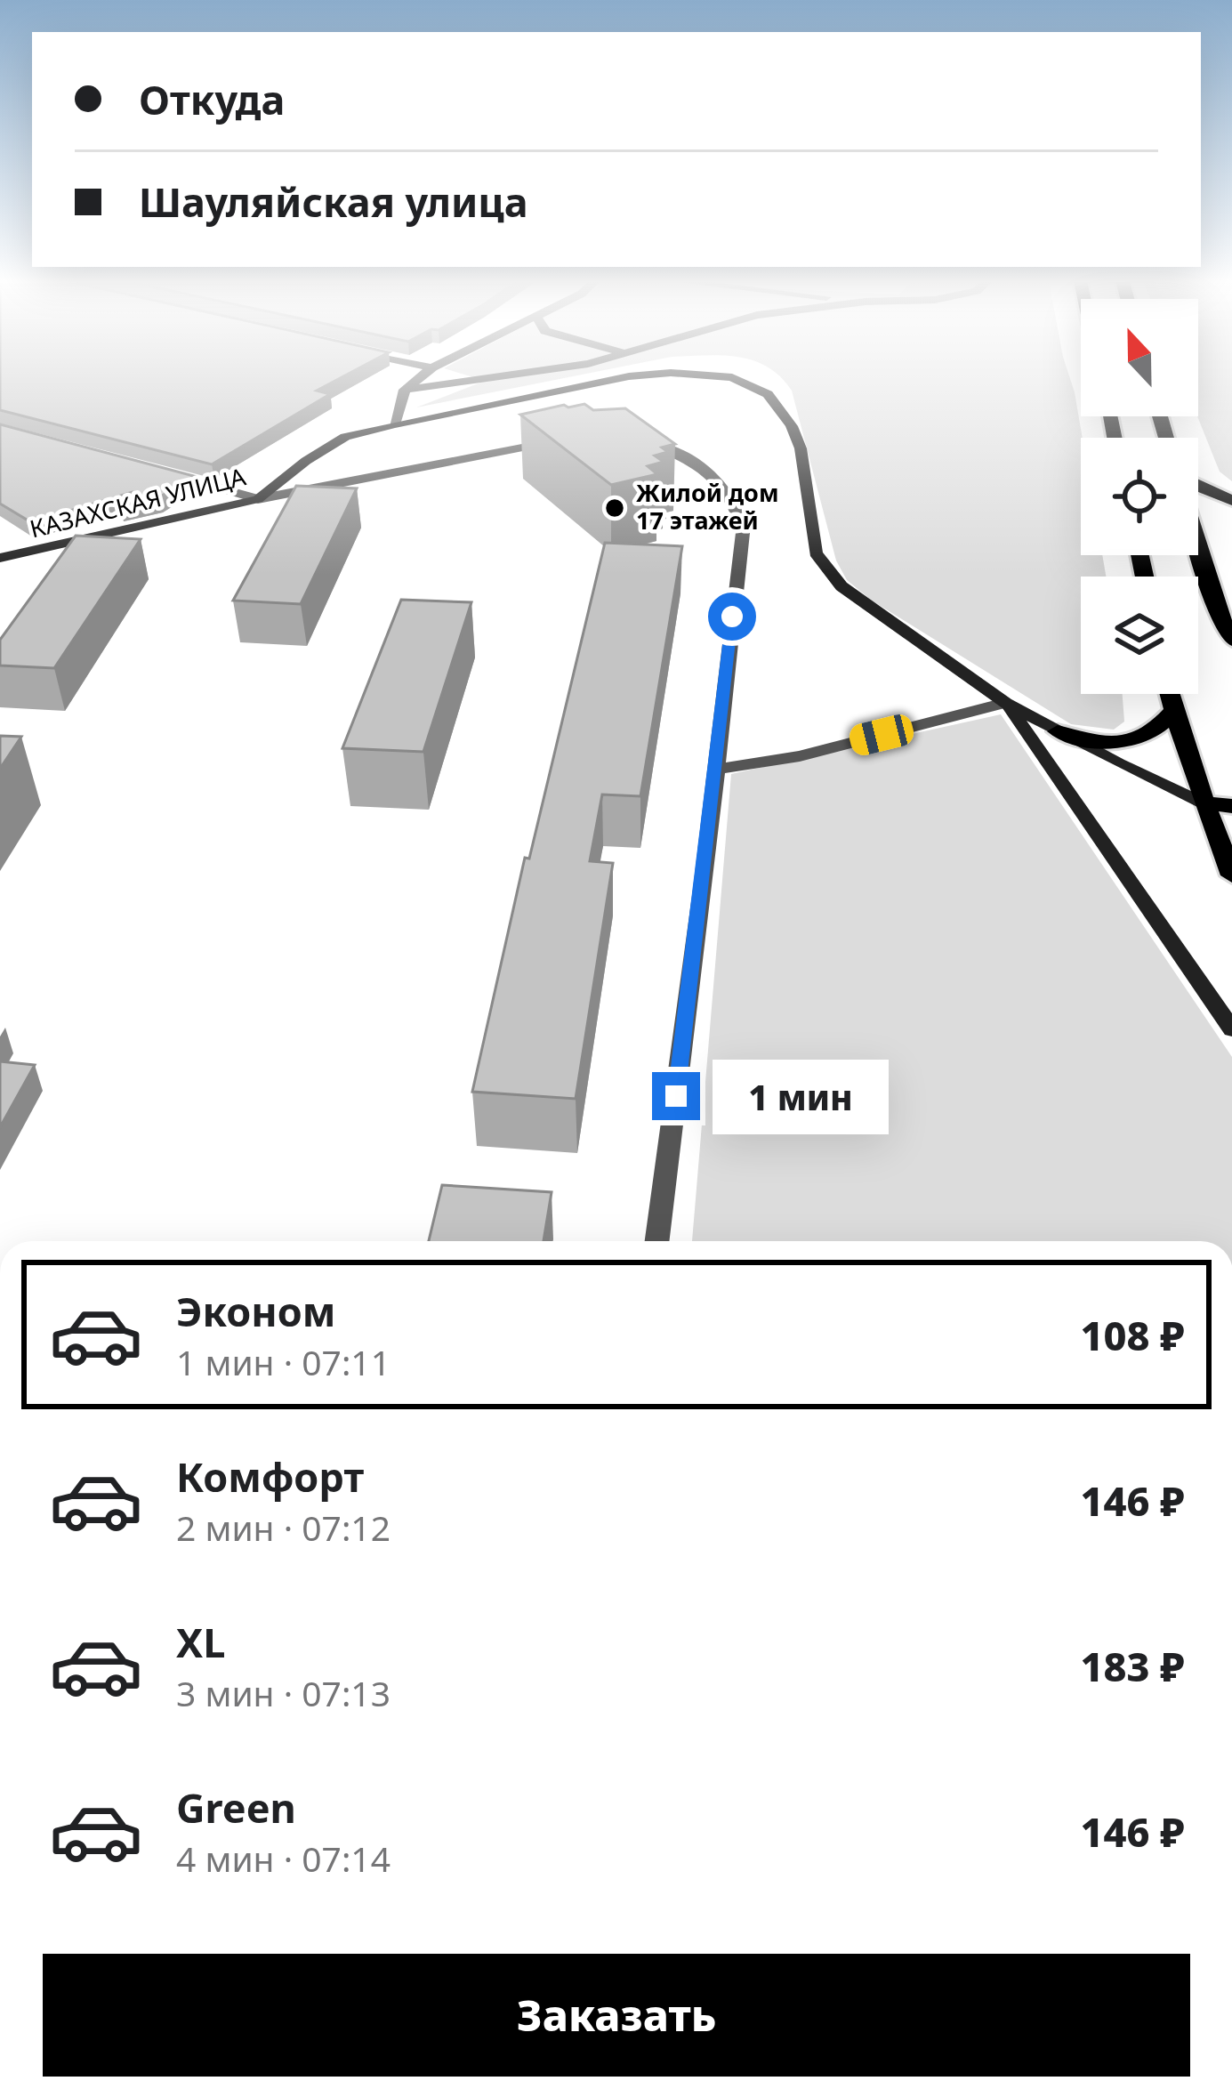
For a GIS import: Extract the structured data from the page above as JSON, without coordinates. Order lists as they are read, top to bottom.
{
  "streets": {
    "main road": ["КАЗАХСКАЯ УЛИЦА"]
  },
  "places": ["Жилой дом 17 этажей"],
  "north": "top",
  "page": {
    "banner": ["Откуда", "Шауляйская улица"],
    "bubble": "1 мин",
    "list": [
      {
        "name": "Эконом",
        "note": "1 мин · 07:11",
        "value": "108 ₽"
      },
      {
        "name": "Комфорт",
        "note": "2 мин · 07:12",
        "value": "146 ₽"
      },
      {
        "name": "XL",
        "note": "3 мин · 07:13",
        "value": "183 ₽"
      },
      {
        "name": "Green",
        "note": "4 мин · 07:14",
        "value": "146 ₽"
      }
    ],
    "buttons": "Заказать"
  }
}
